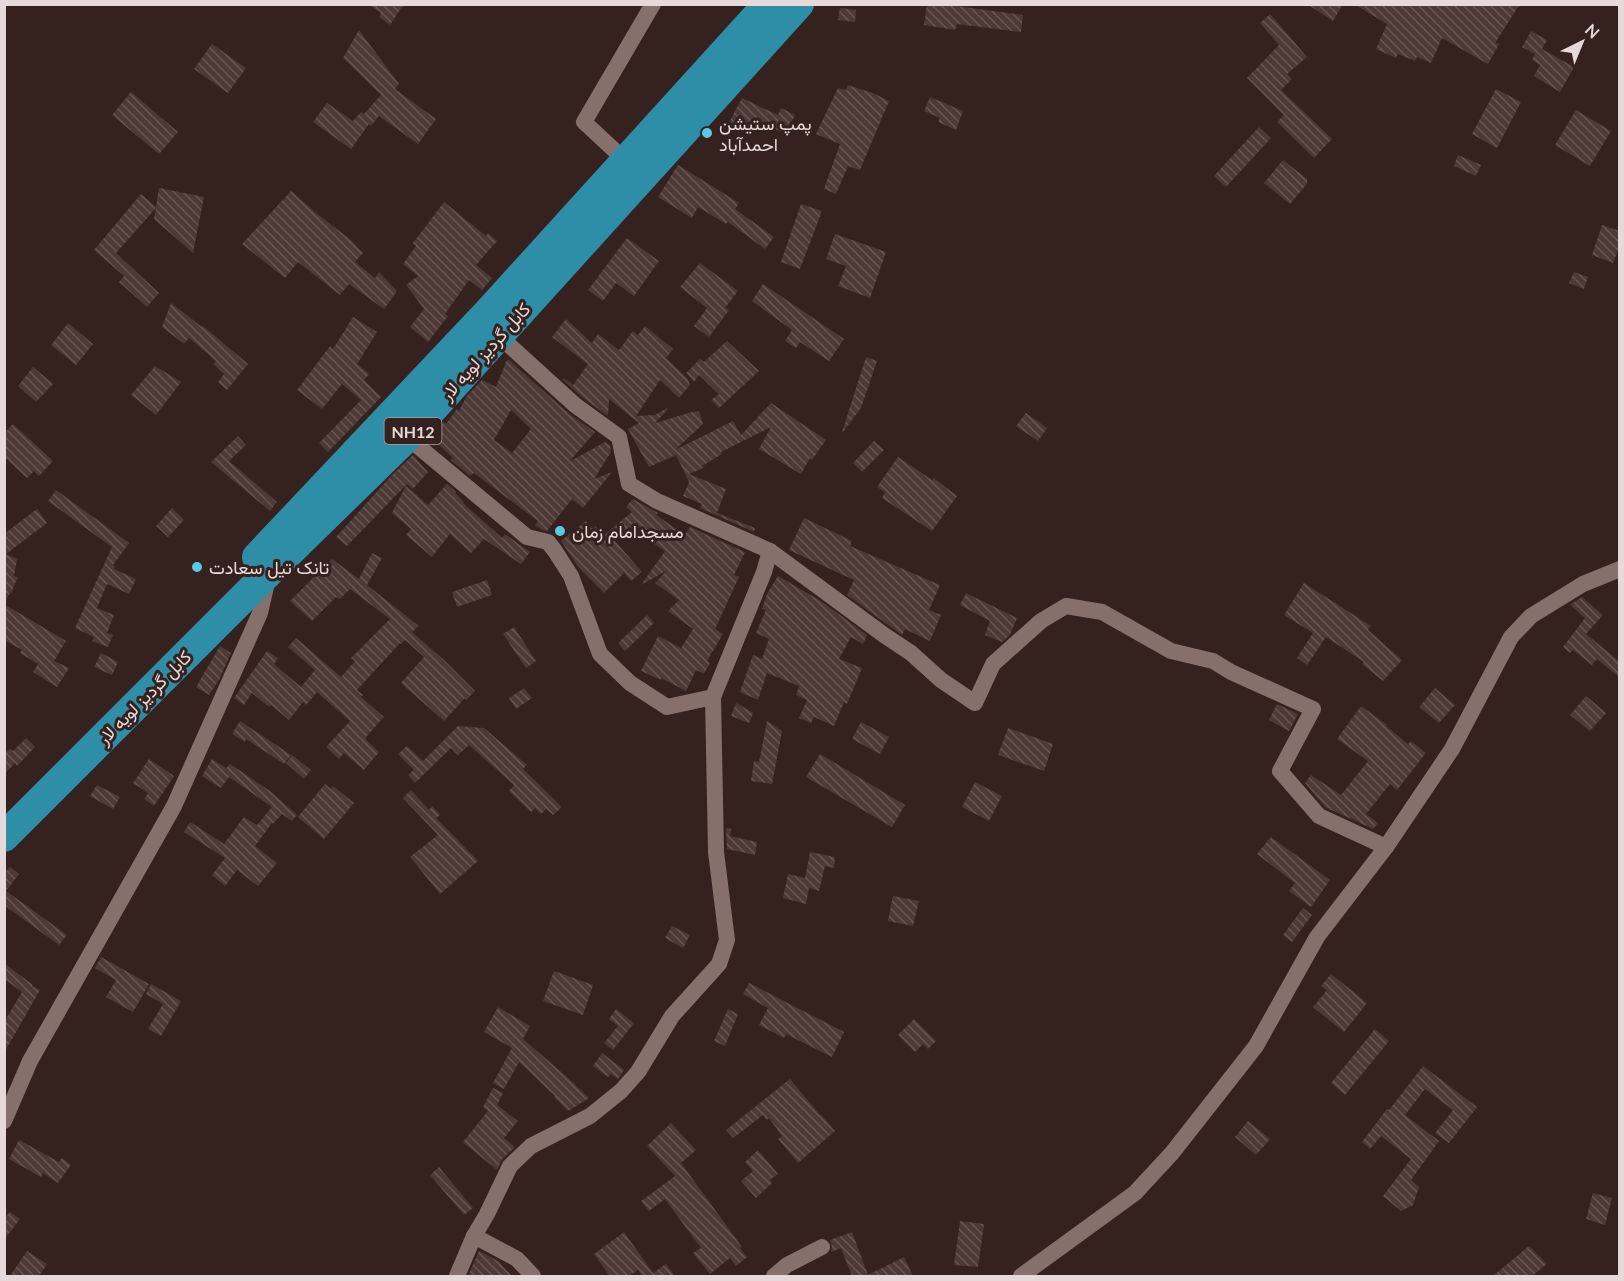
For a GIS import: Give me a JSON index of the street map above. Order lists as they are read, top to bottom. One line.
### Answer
{"streets":{"highway":["کابل گردیز لویه لار","NH12"]},"places":["پمپ ستیشن احمدآباد","مسجدامام زمان","تانک تیل سعادت"],"north":"top right"}
